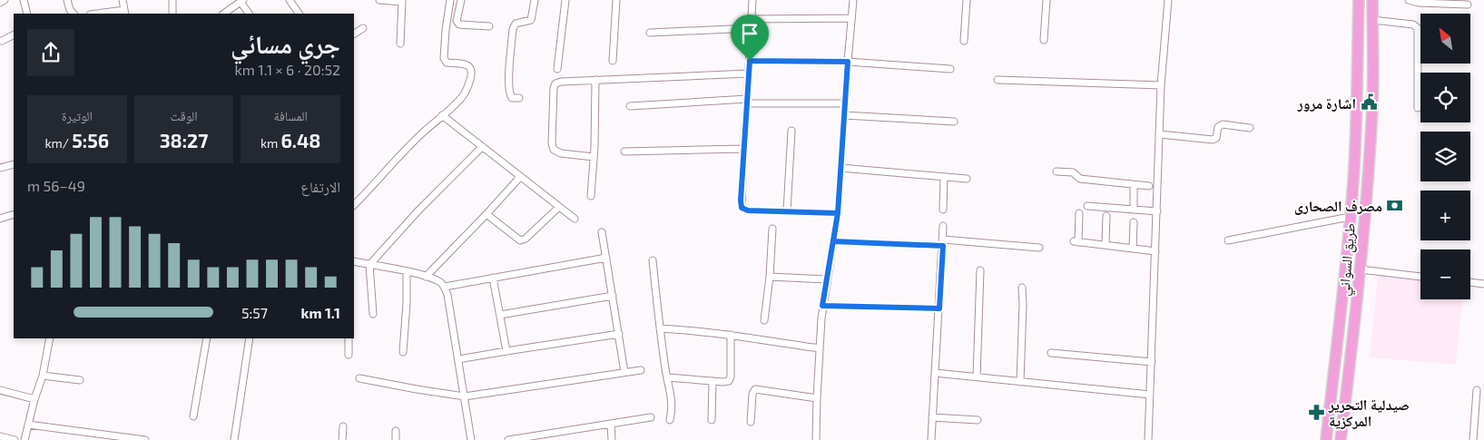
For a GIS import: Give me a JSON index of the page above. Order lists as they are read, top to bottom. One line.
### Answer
{"streets":{"highway":["طريق السواني"]},"places":{"public building":["اشارة مرور"],"bank":["مصرف الصحارى"],"pharmacy":["صيدلية التحرير المركزية"]},"north":"top left","page":{"map_buttons":["+","−"],"heading":["جري مسائي","20:52 · 6 × 1.1 km"],"stats":[["المسافة","6.48 km"],["الوقت","38:27"],["الوتيرة","5:56 /km"]],"chart":["الارتفاع","49–56 m"],"list":[{"name":"1.1 km","note":"5:57"}]}}
